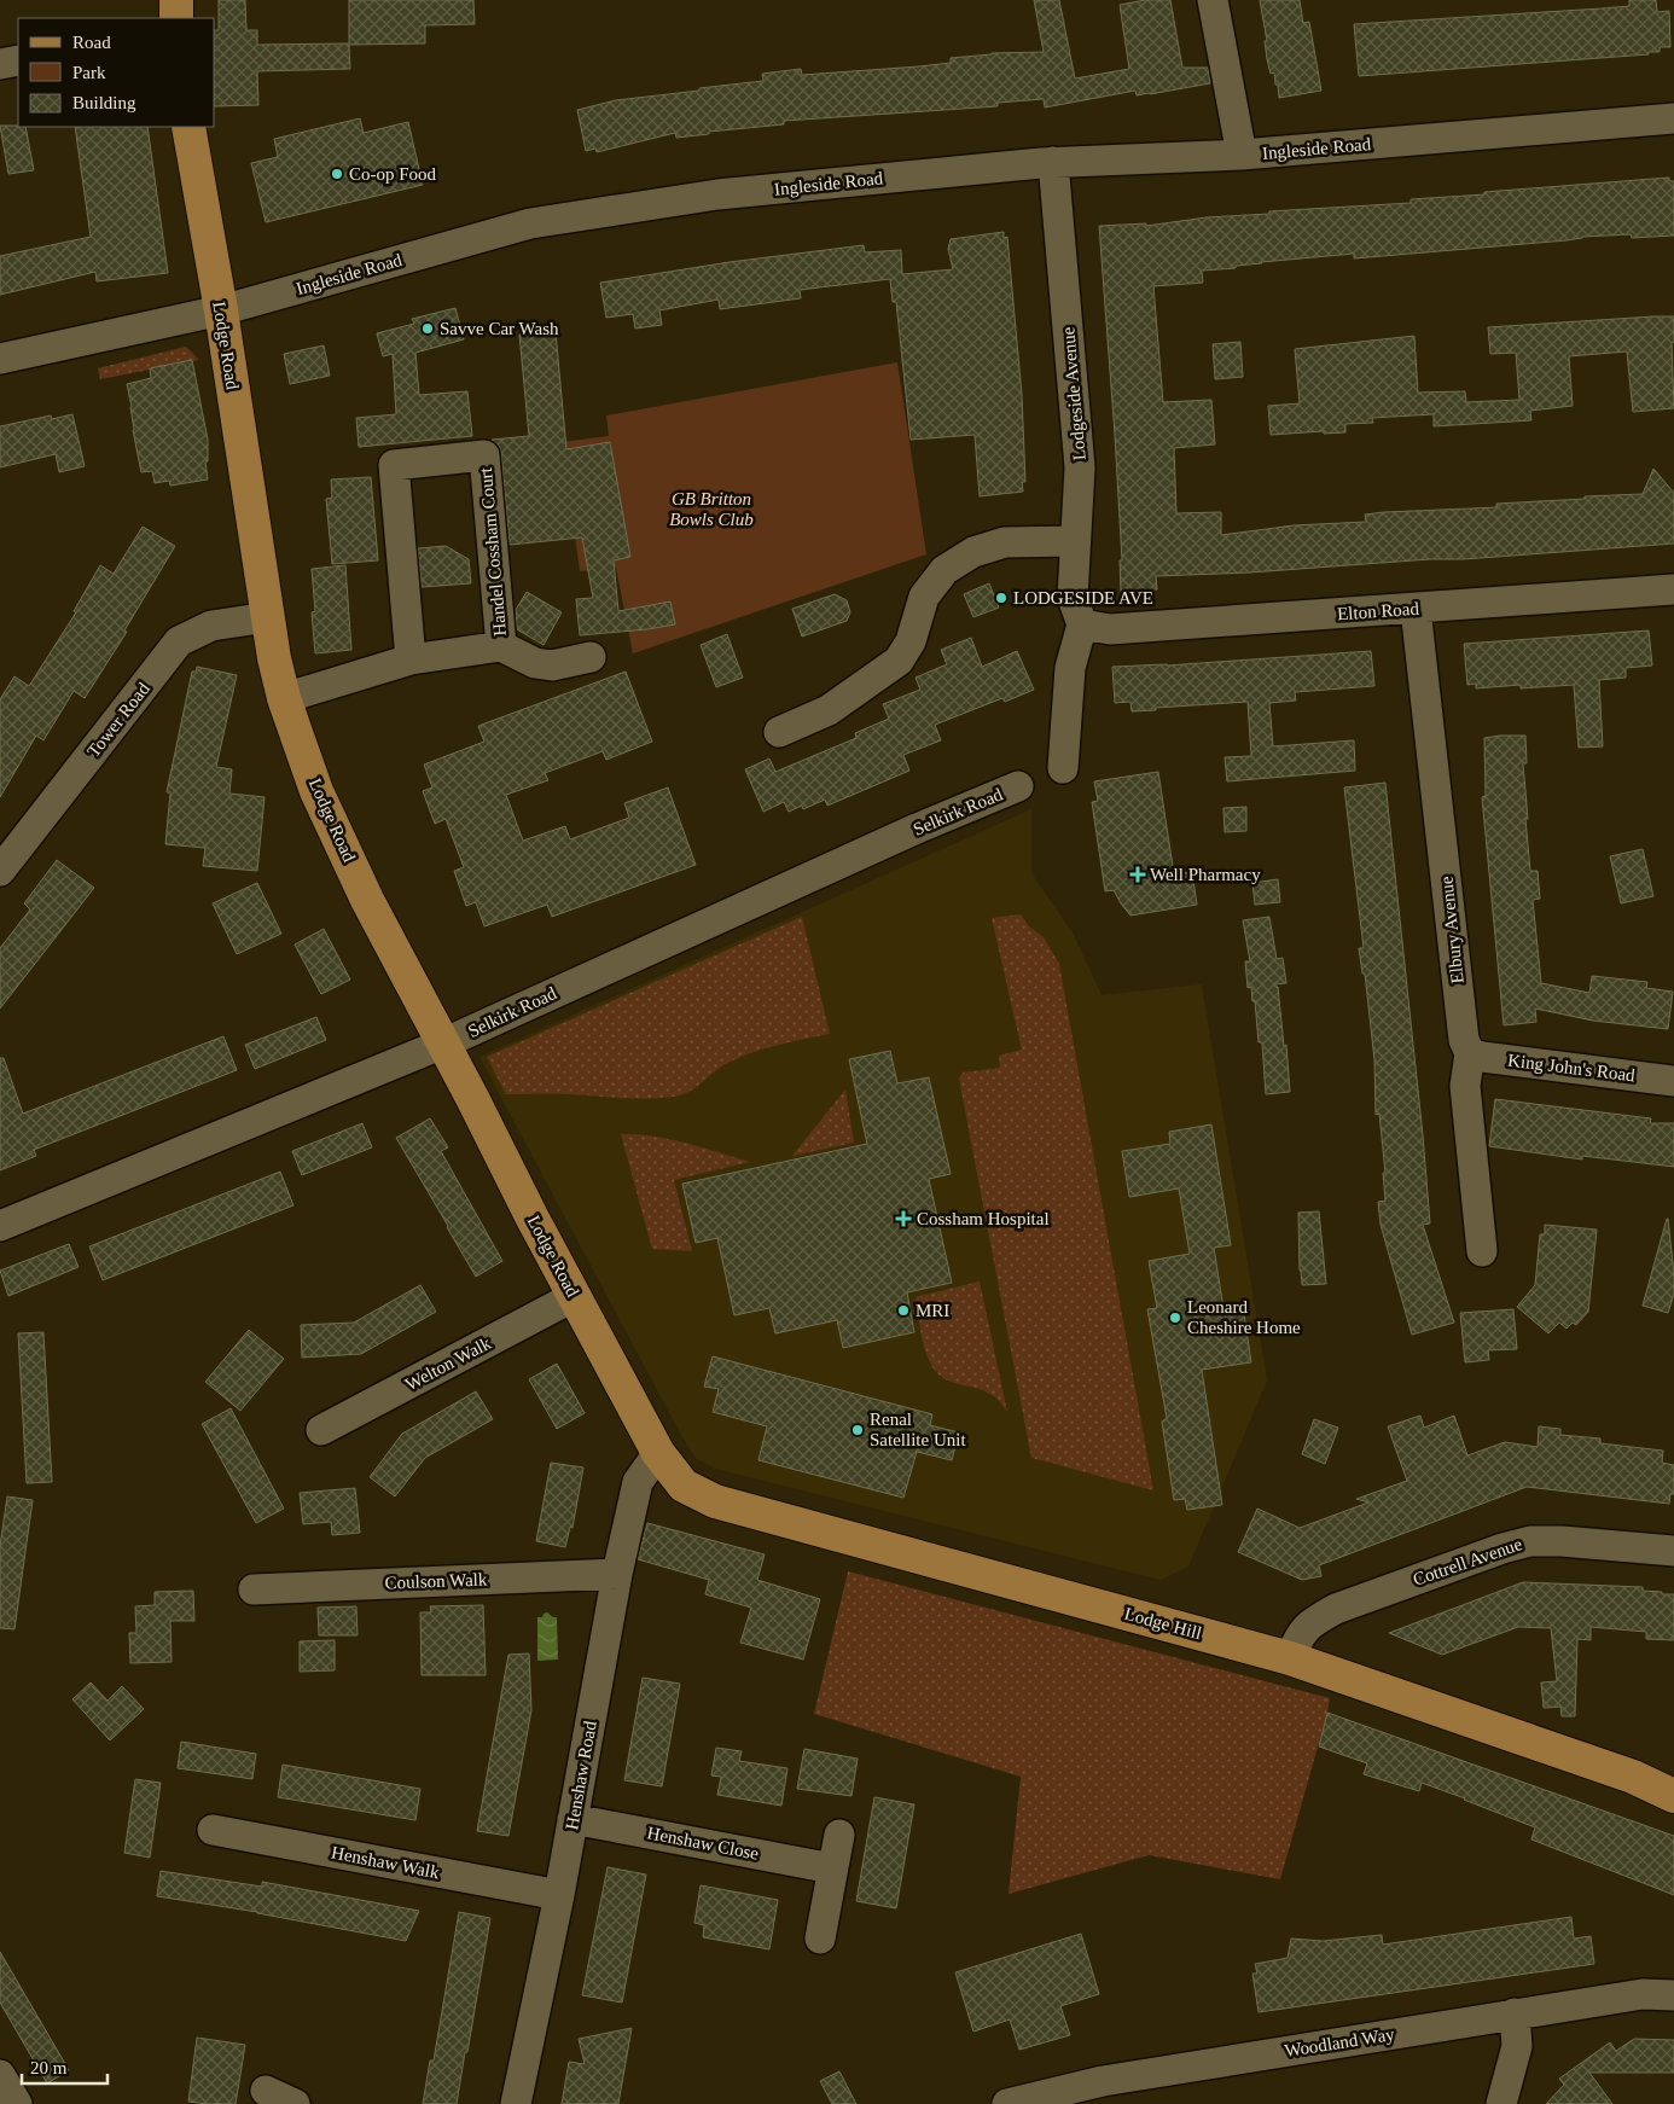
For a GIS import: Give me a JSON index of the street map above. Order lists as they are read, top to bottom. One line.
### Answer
{"streets":{"main road":["Lodge Road","Lodge Hill"],"street":["Ingleside Road","Lodgeside Avenue","Handel Cossham Court","Elton Road","Tower Road","Selkirk Road","Elbury Avenue","King John's Road","Welton Walk","Cottrell Avenue","Coulson Walk","Henshaw Road","Henshaw Close","Henshaw Walk","Woodland Way"]},"crossings":[["Ingleside Road","Lodge Road"],["Ingleside Road","Lodgeside Avenue"],["Lodge Road","Handel Cossham Court"],["Lodge Road","Tower Road"],["Lodge Road","Selkirk Road"],["Lodge Road","Welton Walk"],["Lodge Road","Lodge Hill"],["Lodge Road","Henshaw Road"],["Lodgeside Avenue","Elton Road"],["Elton Road","Elbury Avenue"],["Elbury Avenue","King John's Road"],["Cottrell Avenue","Lodge Hill"],["Coulson Walk","Henshaw Road"],["Lodge Hill","Henshaw Road"],["Henshaw Road","Henshaw Close"],["Henshaw Road","Henshaw Walk"]],"parks":["GB Britton Bowls Club"],"places":{"other":["Co-op Food","Savve Car Wash","LODGESIDE AVE","MRI","Leonard Cheshire Home","Renal Satellite Unit"],"health":["Well Pharmacy","Cossham Hospital"]},"legend":["Road","Park","Building"],"scale_bar":"20 m"}
